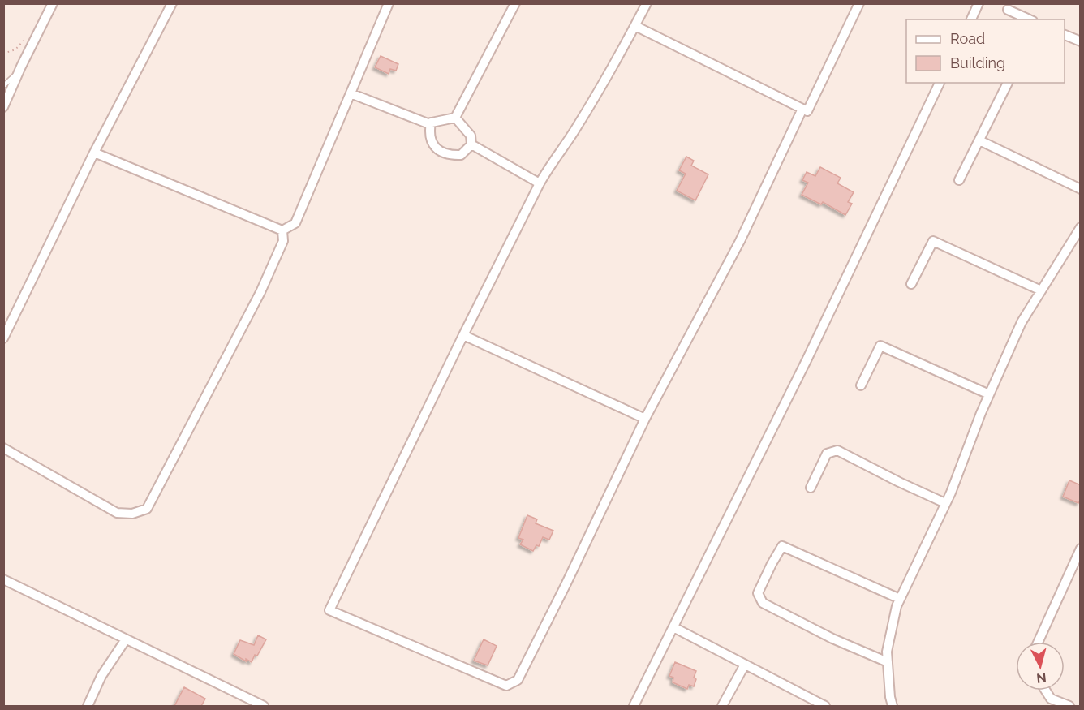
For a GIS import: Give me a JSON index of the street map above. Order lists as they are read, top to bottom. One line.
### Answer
{"legend":["Road","Building"],"north":"bottom"}
